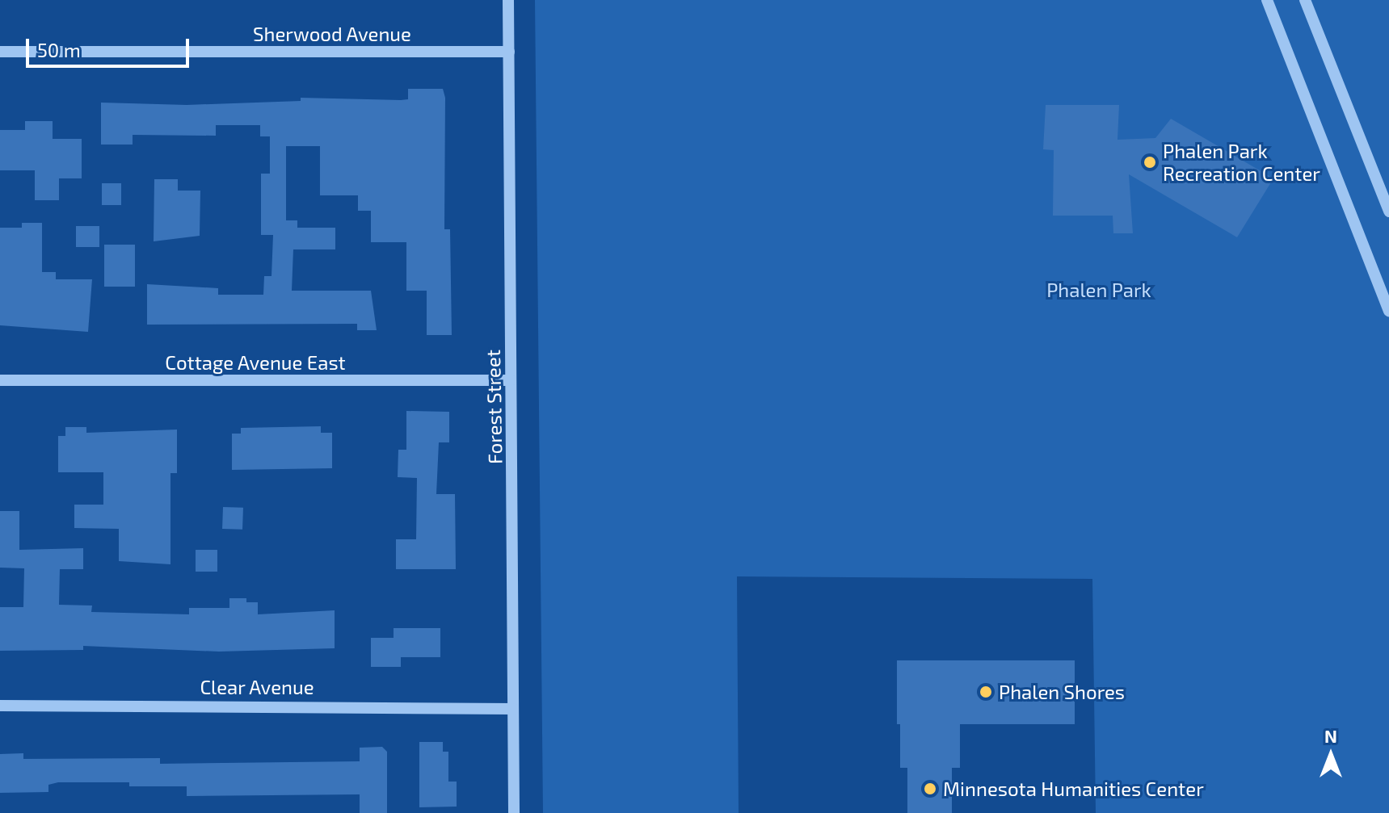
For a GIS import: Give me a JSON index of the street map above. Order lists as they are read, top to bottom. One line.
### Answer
{"streets":{"street":["Sherwood Avenue","Cottage Avenue East","Forest Street","Clear Avenue"]},"crossings":[["Sherwood Avenue","Forest Street"],["Cottage Avenue East","Forest Street"],["Forest Street","Clear Avenue"]],"parks":["Phalen Park"],"places":["Phalen Park Recreation Center","Phalen Shores","Minnesota Humanities Center"],"scale_bar":"50 m","north":"top"}
